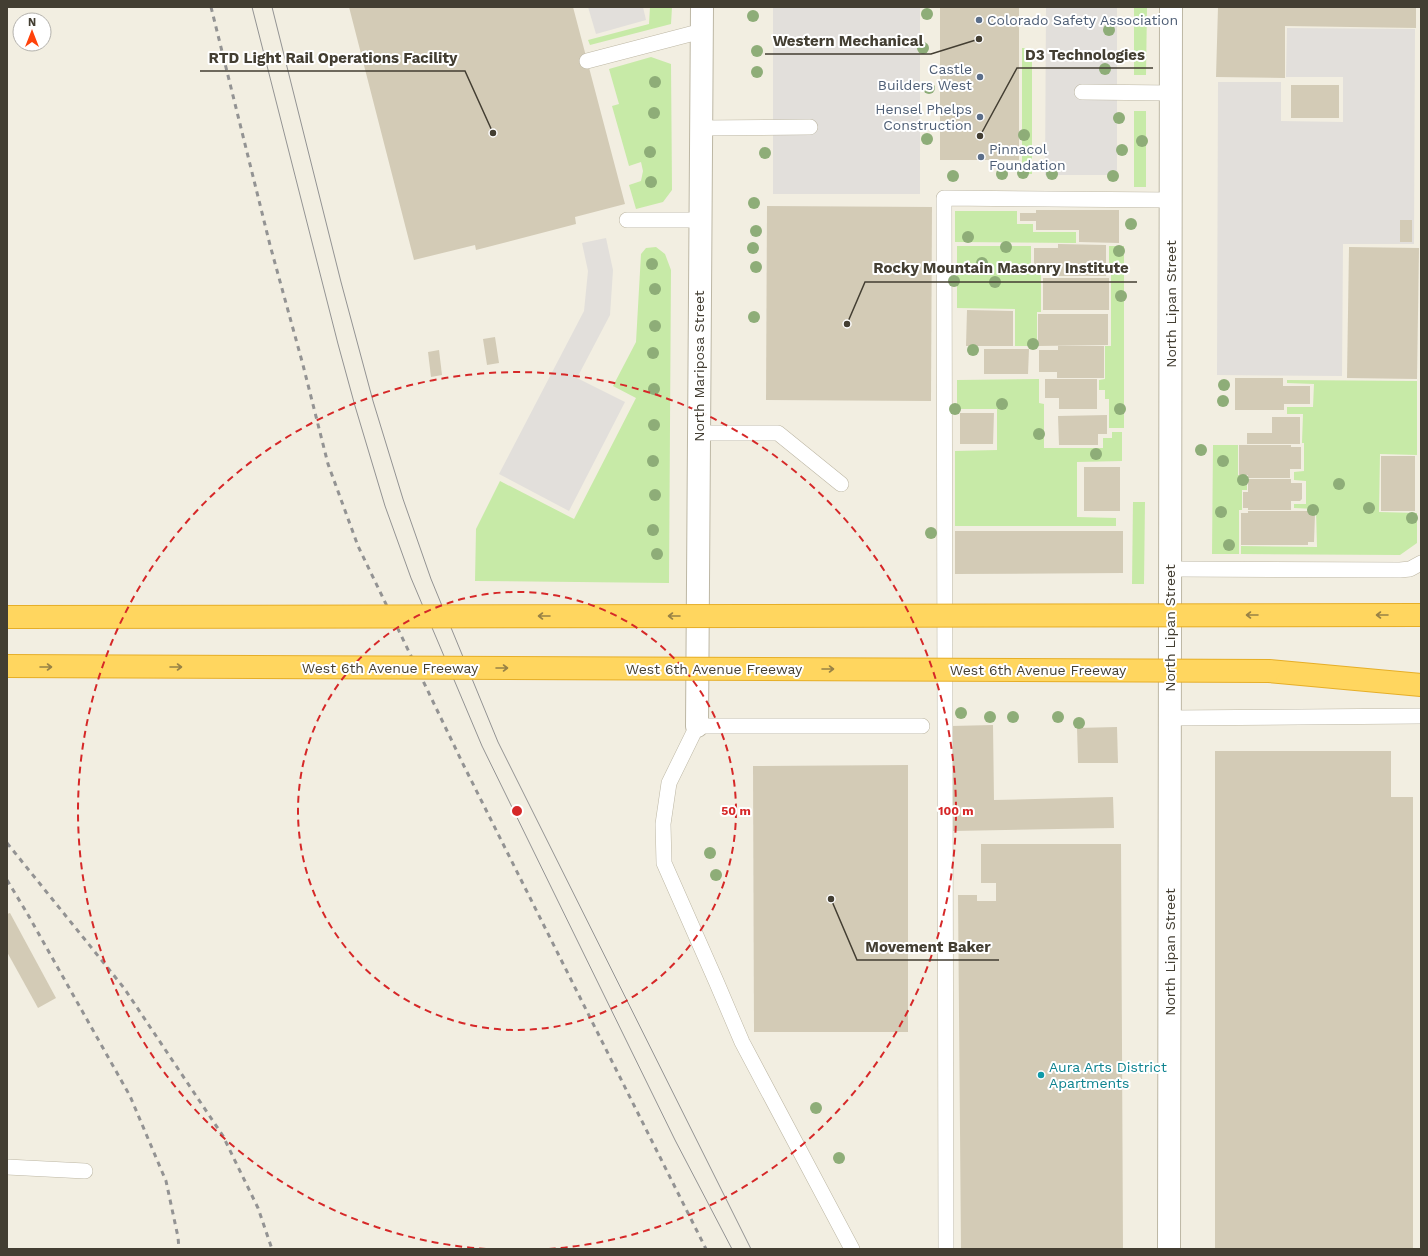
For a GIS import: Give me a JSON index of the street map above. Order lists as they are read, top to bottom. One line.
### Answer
{"streets":{"highway":["West 6th Avenue Freeway"],"street":["North Lipan Street","North Mariposa Street"]},"places":["Colorado Safety Association","Western Mechanical","Castle Builders West","Hensel Phelps Construction","RTD Light Rail Operations Facility","D3 Technologies","Pinnacol Foundation","Rocky Mountain Masonry Institute","Movement Baker","Aura Arts District Apartments"],"north":"top","rings":["50 m","100 m"]}
